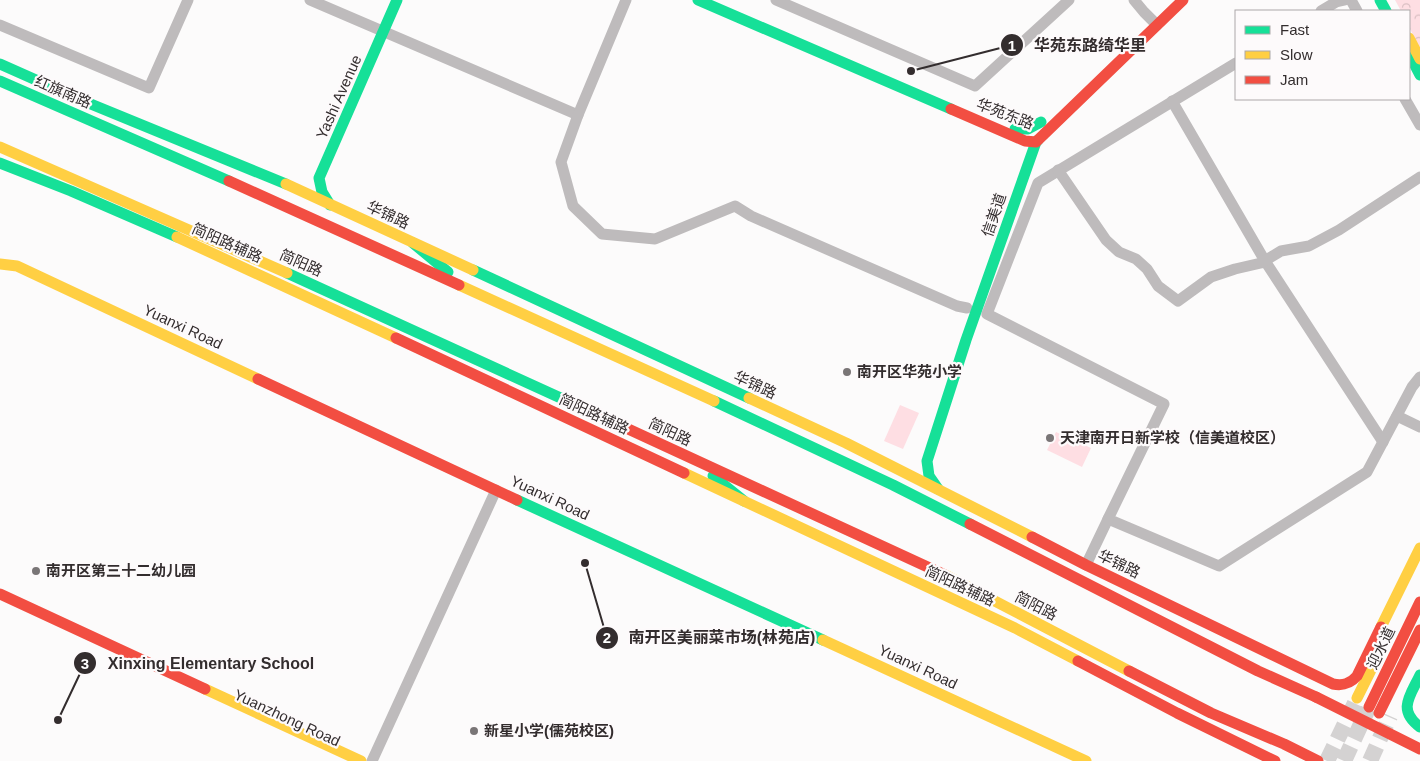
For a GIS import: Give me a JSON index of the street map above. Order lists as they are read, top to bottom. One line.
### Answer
{"streets":{"main road":["红旗南路","Yashi Avenue","华苑东路","华锦路","信美道","简阳路辅路","简阳路","Yuanxi Road","迎水道","Yuanzhong Road"]},"crossings":[["Yashi Avenue","华锦路"],["华苑东路","信美道"],["华锦路","信美道"]],"places":["华苑东路绮华里","南开区华苑小学","天津南开日新学校（信美道校区）","南开区美丽菜市场(林苑店)","南开区第三十二幼儿园","Xinxing Elementary School","新星小学(儒苑校区)"],"legend":["Fast","Slow","Jam"]}
